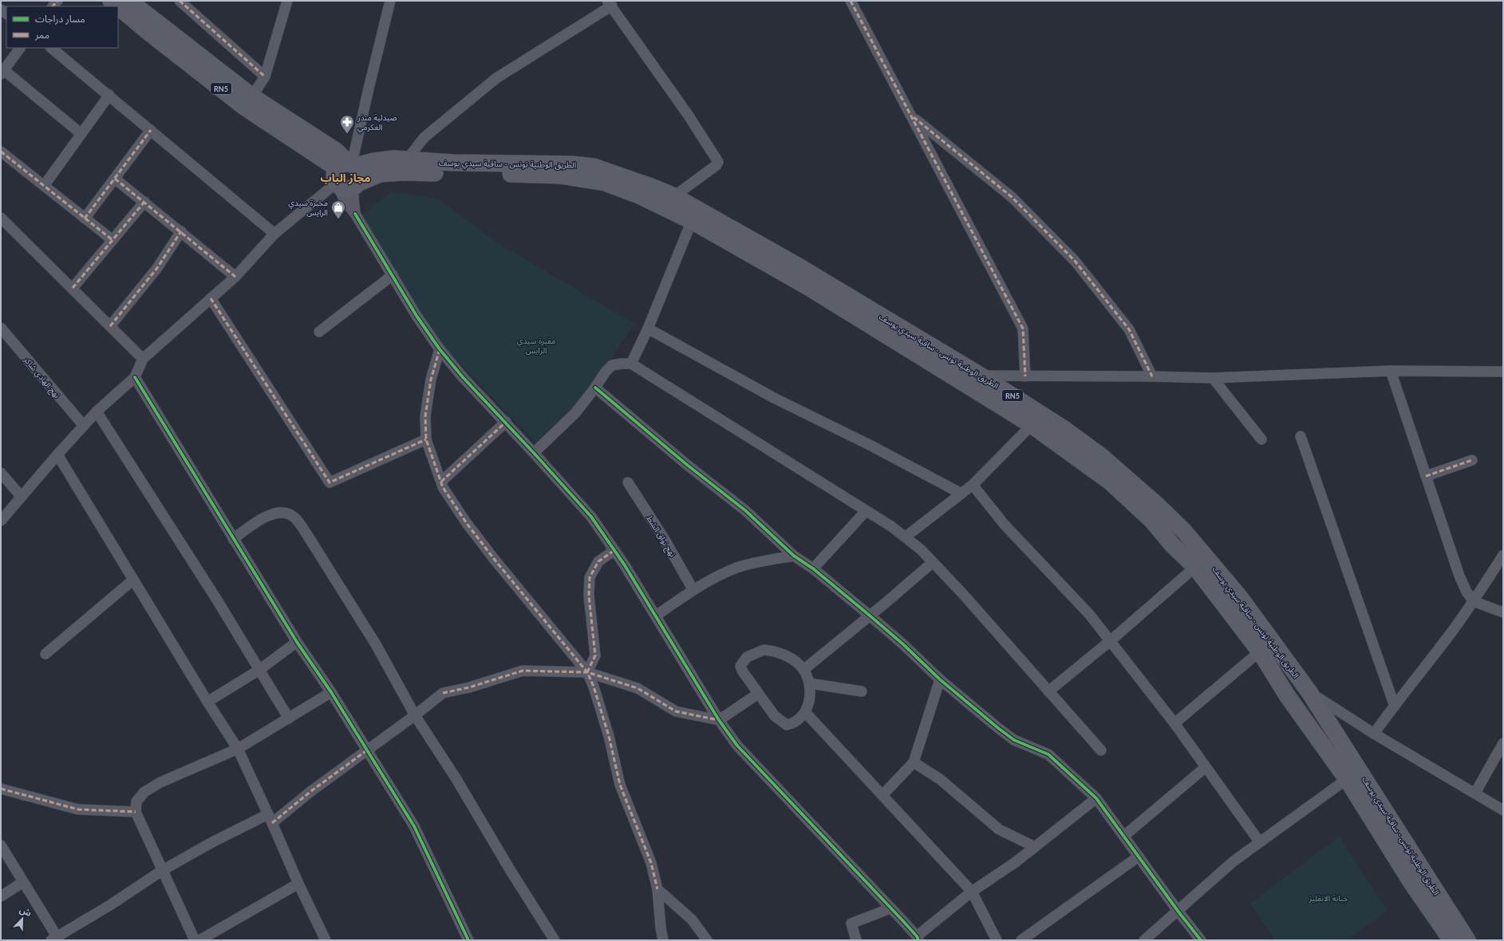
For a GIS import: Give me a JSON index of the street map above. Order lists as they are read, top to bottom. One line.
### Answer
{"streets":{"main road":["RN5","الطريق الوطنية تونس - ساقية سيدي يوسف"],"street":["نهج الهادي شاكر","نهج نواق الشط"]},"crossings":[["RN5","الطريق الوطنية تونس - ساقية سيدي يوسف"]],"districts":["مجاز الباب"],"parks":["مقبرة سيدي الرايس","جبانة الانقليز"],"places":{"pharmacy":["صيدلية منذر العكرمي"],"shop":["مخبزة سيدي الرايس"]},"legend":["مسار دراجات","ممر"],"north":"top right"}
